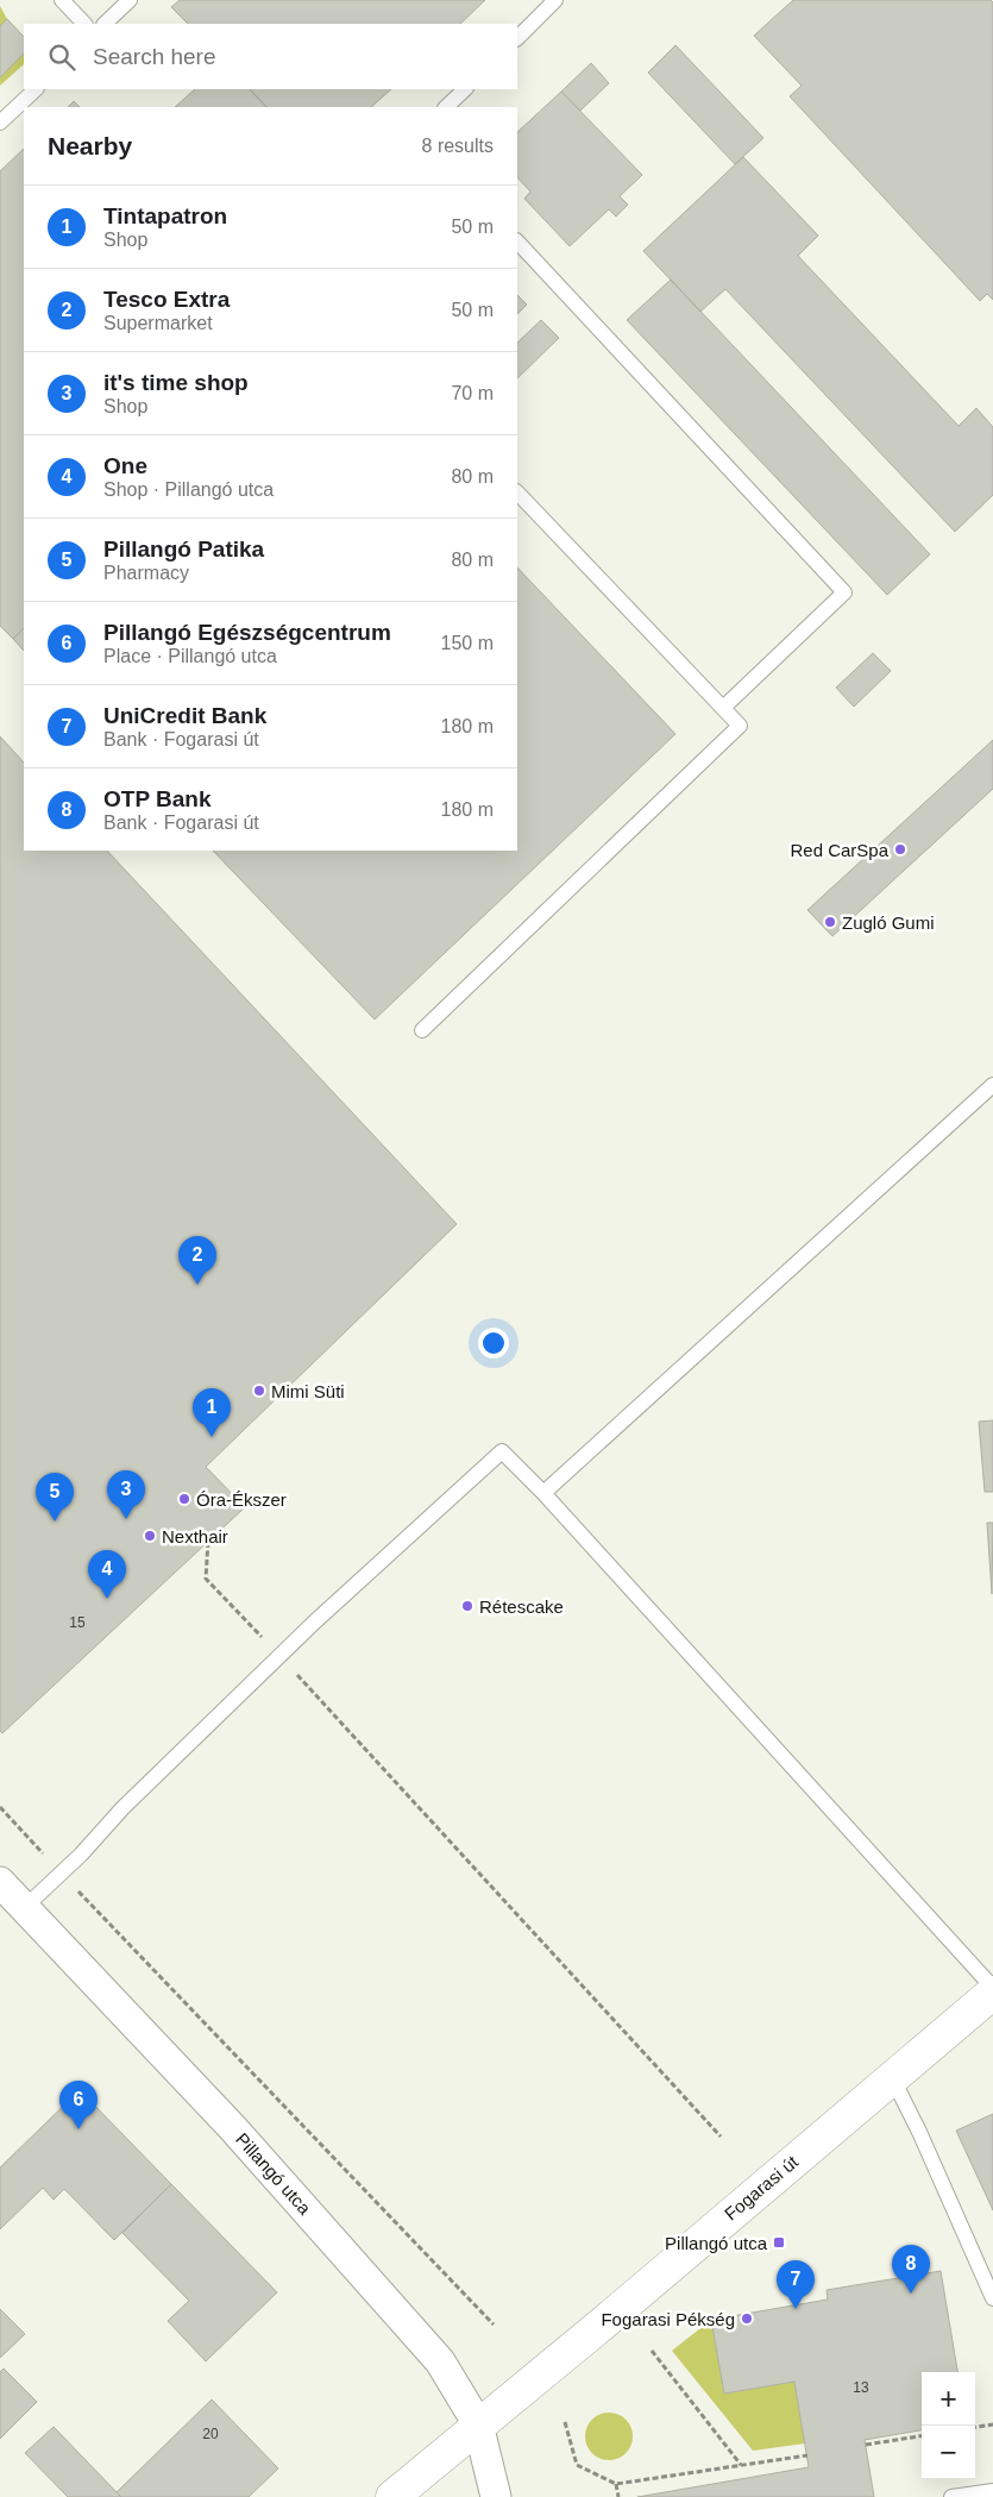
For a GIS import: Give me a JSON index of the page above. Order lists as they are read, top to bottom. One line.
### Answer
{"streets":{"main road":["Fogarasi út"],"street":["Pillangó utca"]},"crossings":[["Pillangó utca","Fogarasi út"]],"places":{"other":["Red CarSpa","Zugló Gumi","Mimi Süti","Óra-Ékszer","Nexthair","Rétescake","Fogarasi Pékség"],"transit":["Pillangó utca"]},"house_numbers":["15","13","20"],"page":{"search":"Search here","heading":["Nearby","8 results"],"list":[{"mark":"1","name":"Tintapatron","note":"Shop","value":"50 m"},{"mark":"2","name":"Tesco Extra","note":"Supermarket","value":"50 m"},{"mark":"3","name":"it's time shop","note":"Shop","value":"70 m"},{"mark":"4","name":"One","note":"Shop · Pillangó utca","value":"80 m"},{"mark":"5","name":"Pillangó Patika","note":"Pharmacy","value":"80 m"},{"mark":"6","name":"Pillangó Egészségcentrum","note":"Place · Pillangó utca","value":"150 m"},{"mark":"7","name":"UniCredit Bank","note":"Bank · Fogarasi út","value":"180 m"},{"mark":"8","name":"OTP Bank","note":"Bank · Fogarasi út","value":"180 m"}],"pins":["2","1","3","5","4","6","8","7"],"map_buttons":["+","−"]}}
